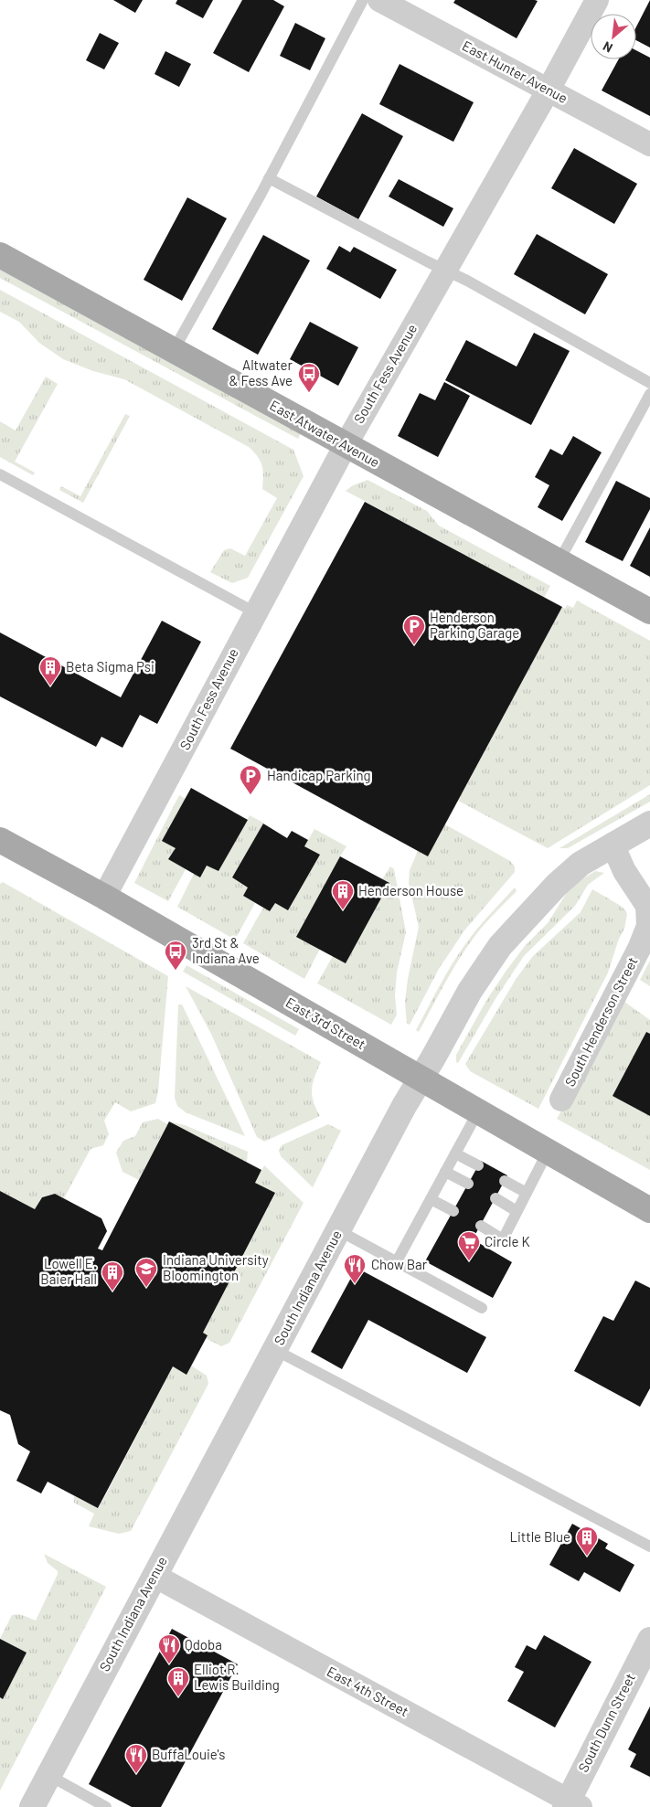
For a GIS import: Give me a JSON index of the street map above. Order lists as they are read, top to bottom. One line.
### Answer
{"streets":{"main road":["East Atwater Avenue","East 3rd Street"],"street":["East Hunter Avenue","South Fess Avenue","South Henderson Street","South Indiana Avenue","East 4th Street","South Dunn Street"]},"crossings":[["East Hunter Avenue","South Fess Avenue"],["South Fess Avenue","East Atwater Avenue"],["South Fess Avenue","East 3rd Street"],["South Henderson Street","South Indiana Avenue"],["East 3rd Street","South Indiana Avenue"],["South Indiana Avenue","East 4th Street"],["East 4th Street","South Dunn Street"]],"places":{"bus stop":["Altwater & Fess Ave","3rd St & Indiana Ave"],"parking":["Henderson Parking Garage","Handicap Parking"],"building":["Beta Sigma Psi","Henderson House","Lowell E. Baier Hall","Little Blue","Elliot R. Lewis Building"],"supermarket":["Circle K"],"restaurant":["Chow Bar","Qdoba","BuffaLouie's"],"school or university":["Indiana University Bloomington"]},"north":"bottom left"}
